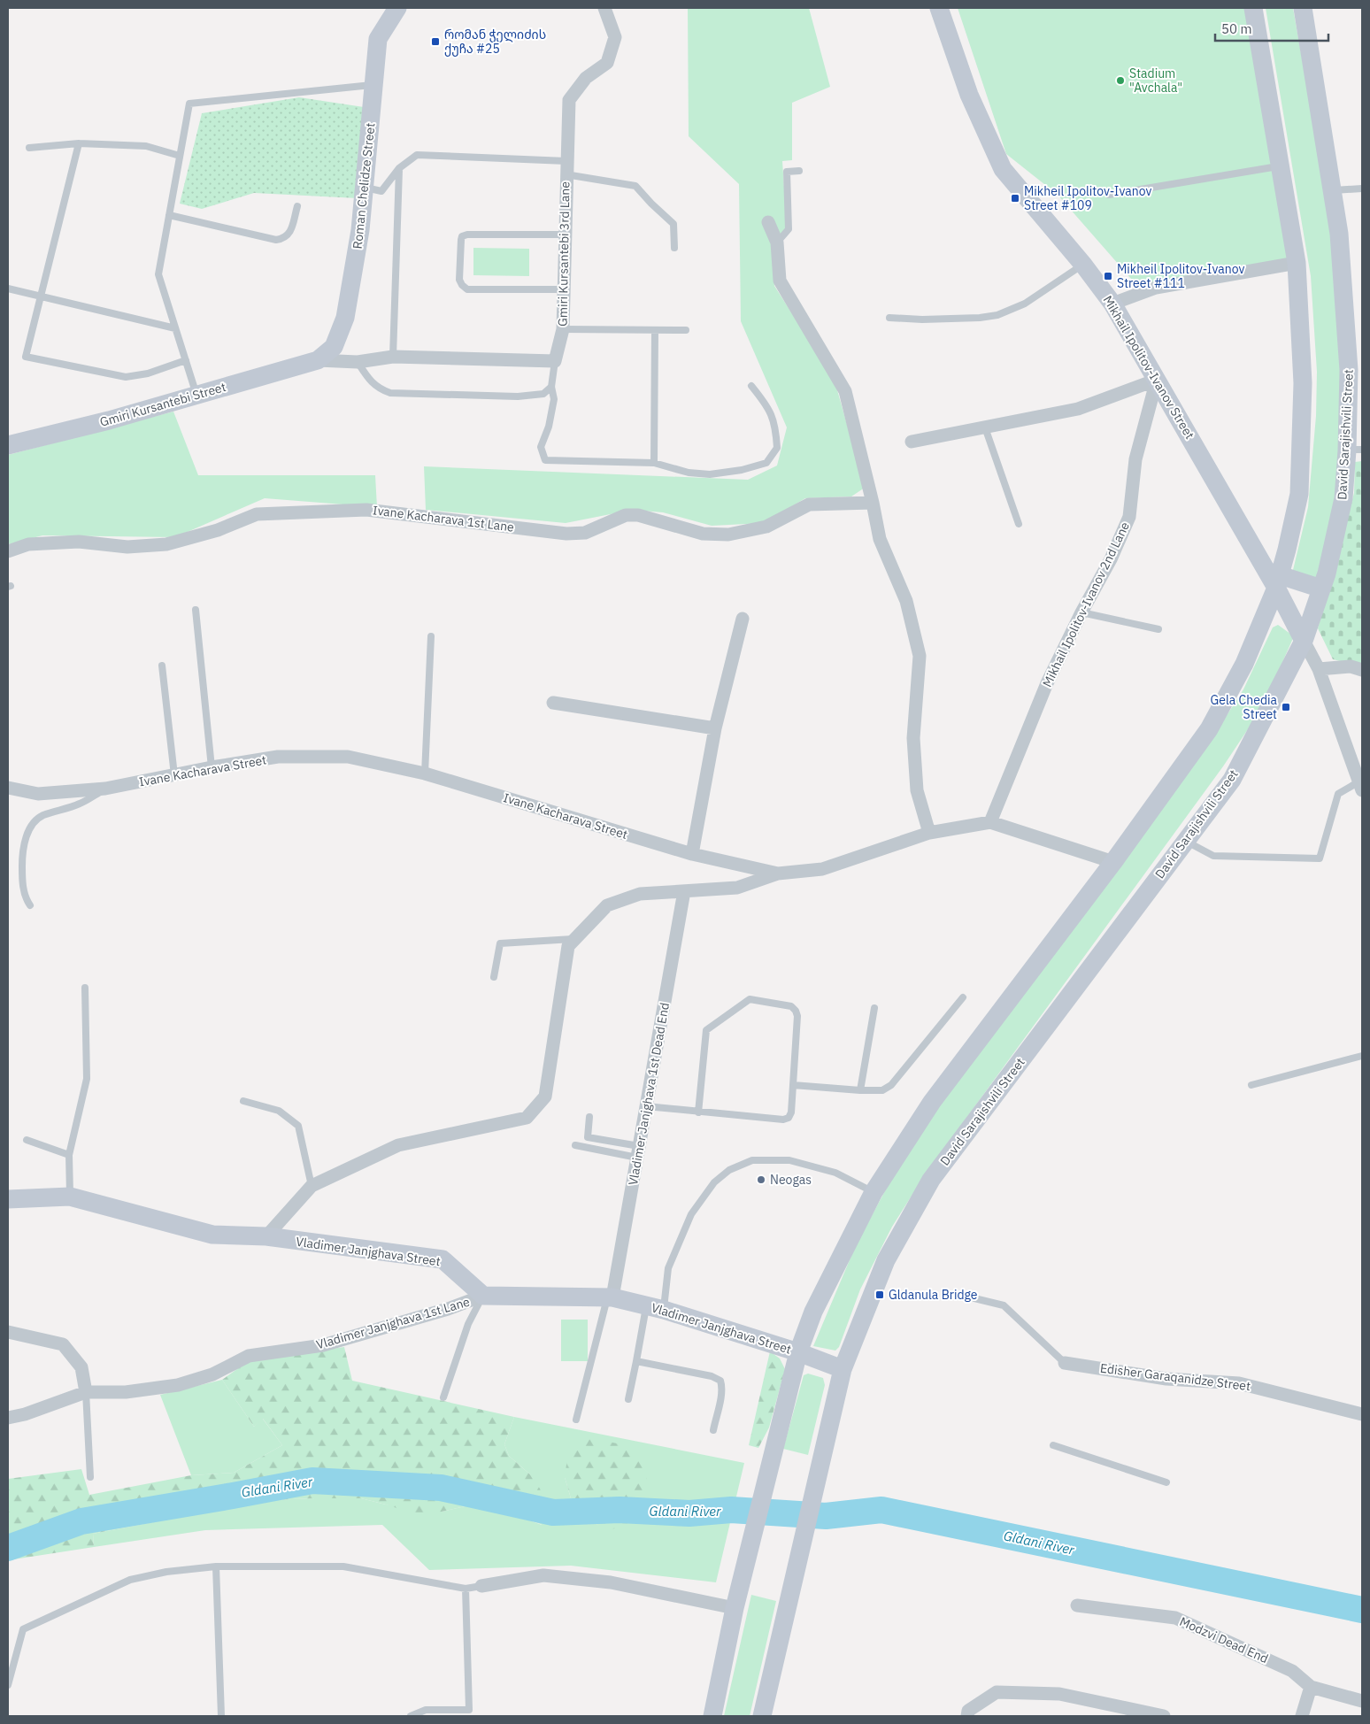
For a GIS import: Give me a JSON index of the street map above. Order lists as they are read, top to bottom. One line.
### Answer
{"streets":{"main road":["Roman Chelidze Street","Mikhail Ipolitov-Ivanov Street","Gmiri Kursantebi Street","David Sarajishvili Street","Vladimer Janjghava Street"],"street":["Gmiri Kursantebi 3rd Lane","Ivane Kacharava 1st Lane","Mikhail Ipolitov-Ivanov 2nd Lane","Ivane Kacharava Street","Vladimer Janjghava 1st Dead End","Vladimer Janjghava 1st Lane","Edisher Garaqanidze Street","Modzvi Dead End"]},"crossings":[["Roman Chelidze Street","Gmiri Kursantebi Street"],["Mikhail Ipolitov-Ivanov Street","David Sarajishvili Street"],["Mikhail Ipolitov-Ivanov Street","Mikhail Ipolitov-Ivanov 2nd Lane"],["David Sarajishvili Street","Vladimer Janjghava Street"],["Mikhail Ipolitov-Ivanov 2nd Lane","Ivane Kacharava Street"],["Vladimer Janjghava 1st Dead End","Vladimer Janjghava Street"],["Vladimer Janjghava Street","Vladimer Janjghava 1st Lane"]],"water":["Gldani River"],"places":{"transit":["რომან ჭელიძის ქუჩა #25","Mikheil Ipolitov-Ivanov Street #109","Mikheil Ipolitov-Ivanov Street #111","Gela Chedia Street","Gldanula Bridge"],"other":["Stadium \"Avchala\"","Neogas"]},"scale_bar":"50 m"}
